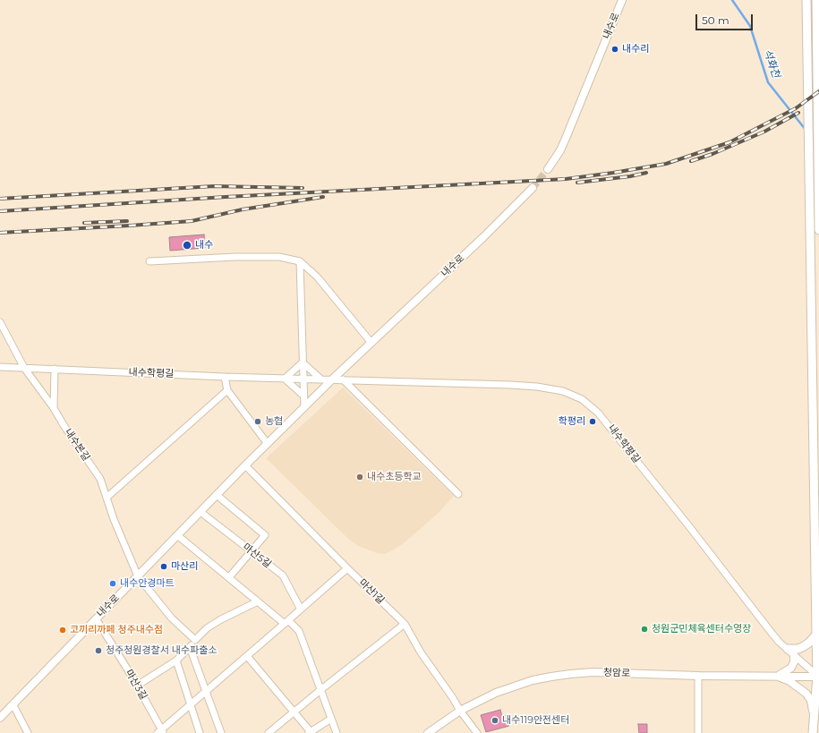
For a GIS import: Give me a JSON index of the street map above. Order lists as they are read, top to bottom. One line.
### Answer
{"streets":{"street":["내수로","내수학평길","내수본길","마산5길","마산1길","청암로","마산3길"]},"crossings":[["내수로","내수학평길"],["내수로","내수본길"],["내수로","마산5길"],["내수로","마산1길"],["내수로","마산3길"],["내수학평길","내수본길"],["내수학평길","청암로"],["마산1길","청암로"]],"water":["석화천"],"places":["내수리","내수","농협","학평리","내수초등학교","마산리","내수안경마트","청원군민체육센터수영장","코끼리까페 청주내수점","청주청원경찰서 내수파출소","내수119안전센터"],"scale_bar":"50 m"}
